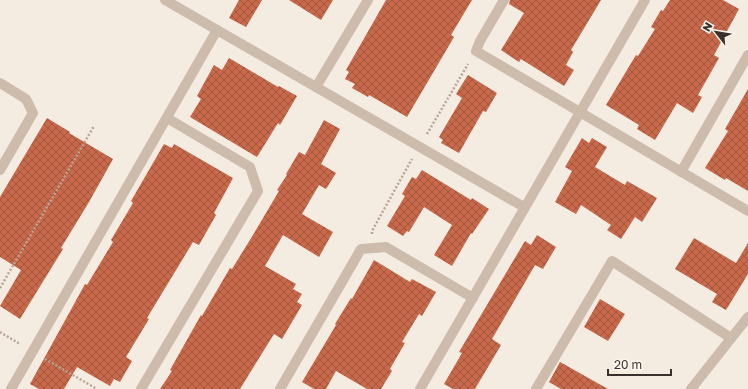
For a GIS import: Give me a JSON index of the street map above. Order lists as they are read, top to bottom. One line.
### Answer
{"scale_bar":"20 m","north":"top left"}
